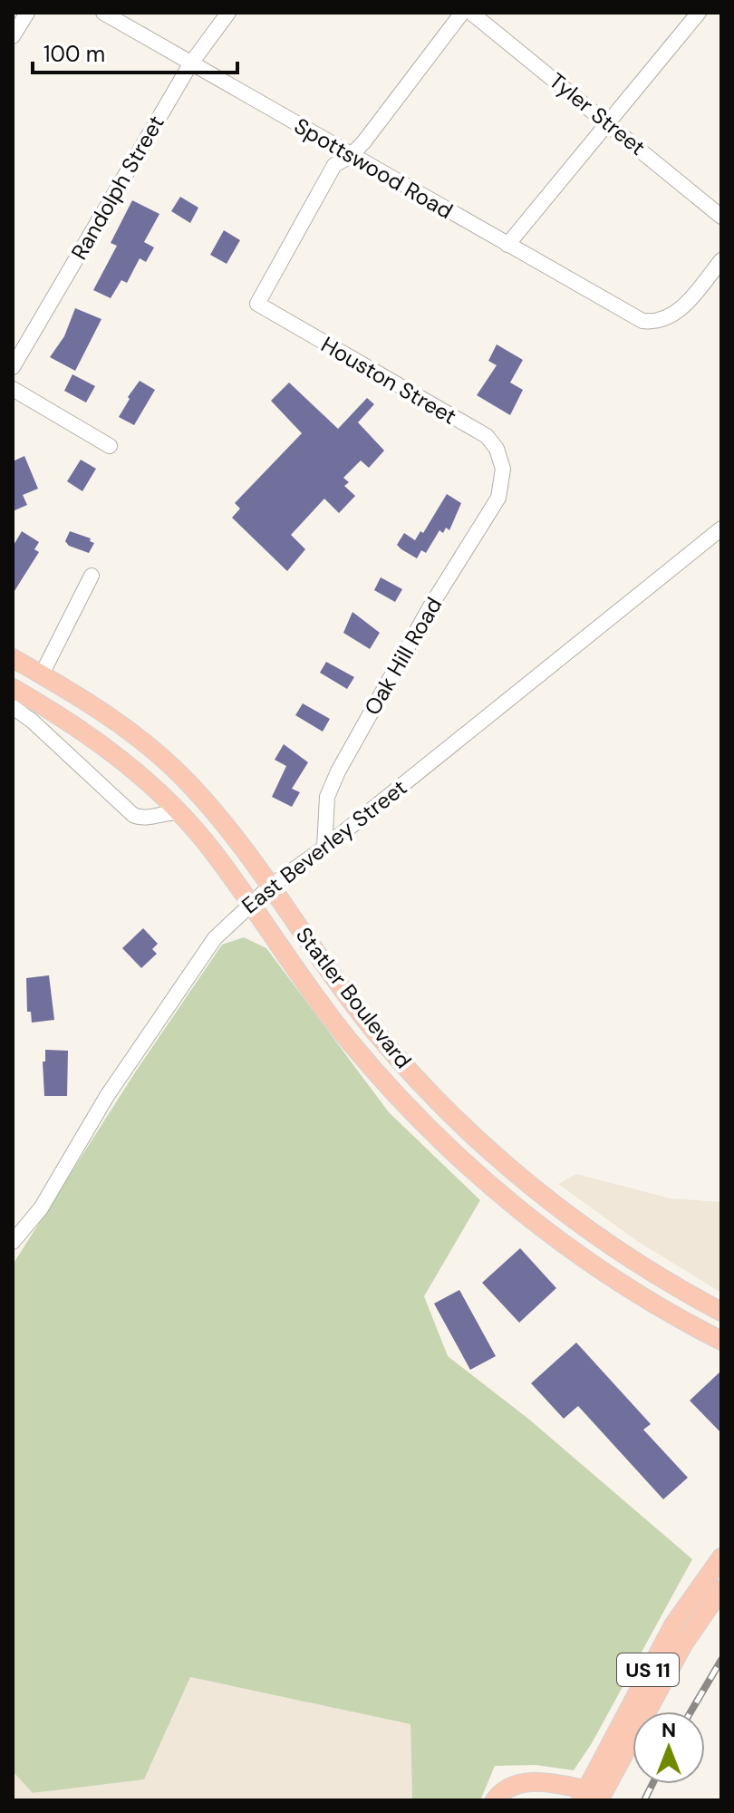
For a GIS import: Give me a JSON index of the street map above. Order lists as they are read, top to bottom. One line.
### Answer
{"streets":{"main road":["Statler Boulevard","US 11"],"street":["Tyler Street","Spottswood Road","Randolph Street","Houston Street","Oak Hill Road","East Beverley Street"]},"crossings":[["Spottswood Road","Randolph Street"],["Spottswood Road","Houston Street"],["Houston Street","Oak Hill Road"],["Oak Hill Road","East Beverley Street"],["East Beverley Street","Statler Boulevard"]],"scale_bar":"100 m","north":"top"}
